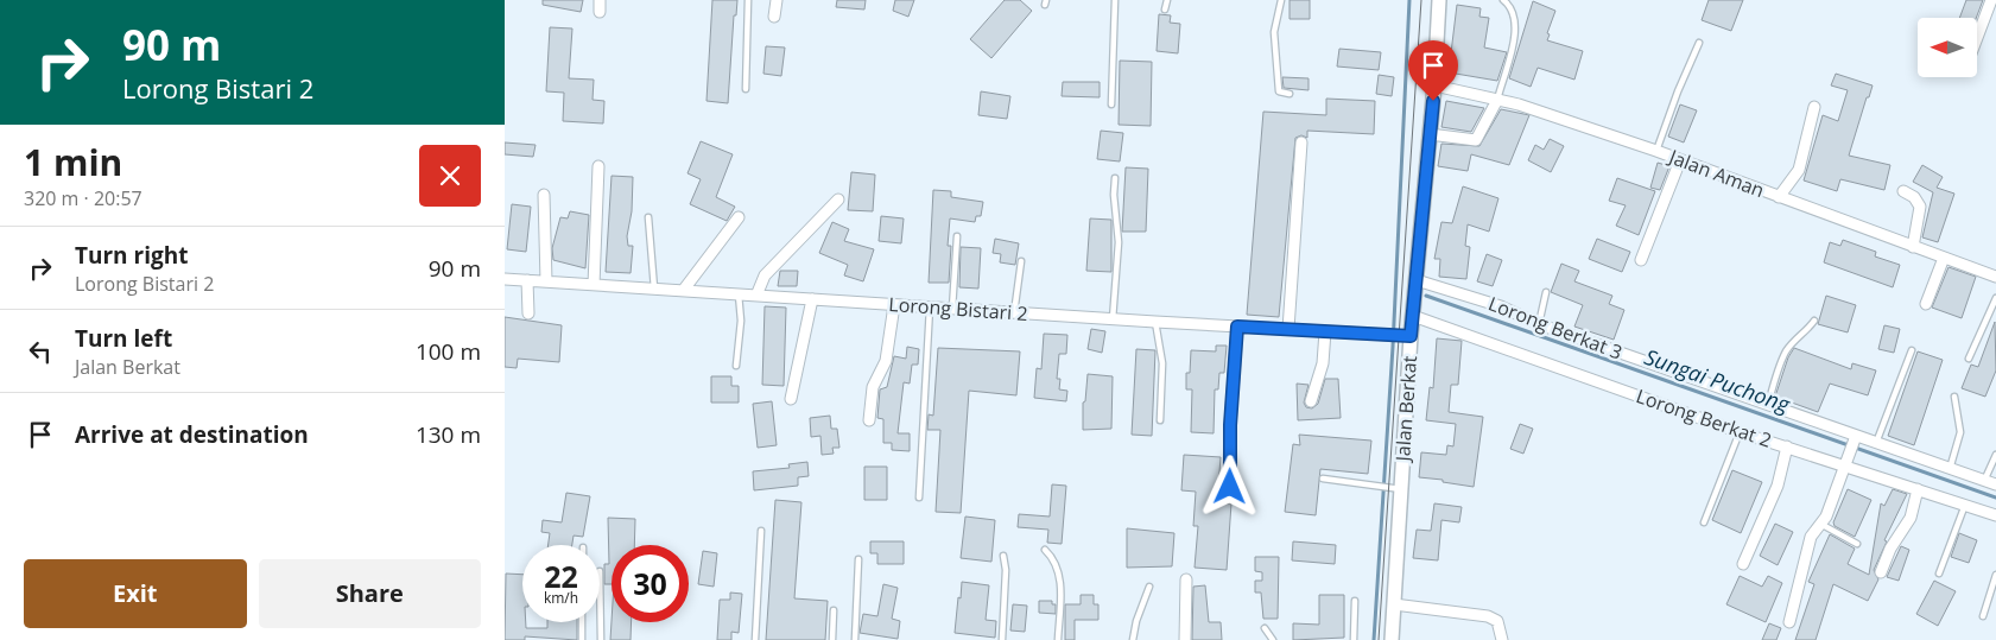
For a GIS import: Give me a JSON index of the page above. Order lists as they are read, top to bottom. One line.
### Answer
{"streets":{"street":["Jalan Aman","Lorong Bistari 2","Lorong Berkat 3","Jalan Berkat","Lorong Berkat 2"]},"crossings":[["Jalan Aman","Jalan Berkat"],["Lorong Bistari 2","Jalan Berkat"],["Lorong Berkat 3","Jalan Berkat"],["Jalan Berkat","Lorong Berkat 2"]],"water":["Sungai Puchong"],"north":"left","page":{"turn":["90 m","Lorong Bistari 2"],"heading":["1 min","320 m · 20:57"],"list":[{"name":"Turn right","note":"Lorong Bistari 2","value":"90 m"},{"name":"Turn left","note":"Jalan Berkat","value":"100 m"},{"name":"Arrive at destination","value":"130 m"}],"speed":"22 km/h","limit":"30","buttons":["Exit","Share"]}}
